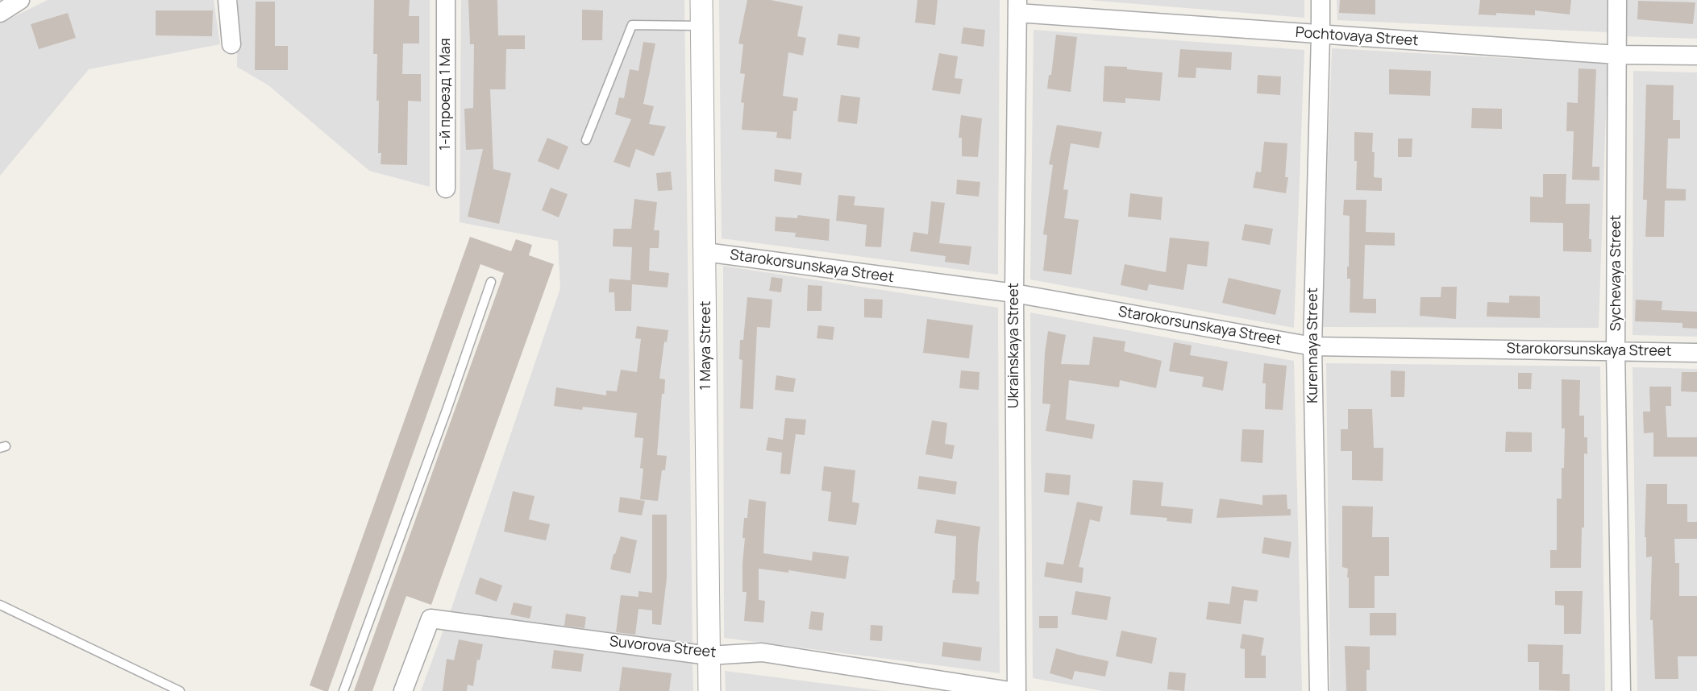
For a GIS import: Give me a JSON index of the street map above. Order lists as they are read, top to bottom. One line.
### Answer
{"streets":{"street":["Pochtovaya Street","1-й проезд 1 Мая","Starokorsunskaya Street","Sychevaya Street","1 Maya Street","Ukrainskaya Street","Kurennaya Street","Suvorova Street"]},"crossings":[["Pochtovaya Street","Sychevaya Street"],["Pochtovaya Street","Ukrainskaya Street"],["Pochtovaya Street","Kurennaya Street"],["Starokorsunskaya Street","Sychevaya Street"],["Starokorsunskaya Street","1 Maya Street"],["Starokorsunskaya Street","Ukrainskaya Street"],["Starokorsunskaya Street","Kurennaya Street"],["1 Maya Street","Suvorova Street"]]}
